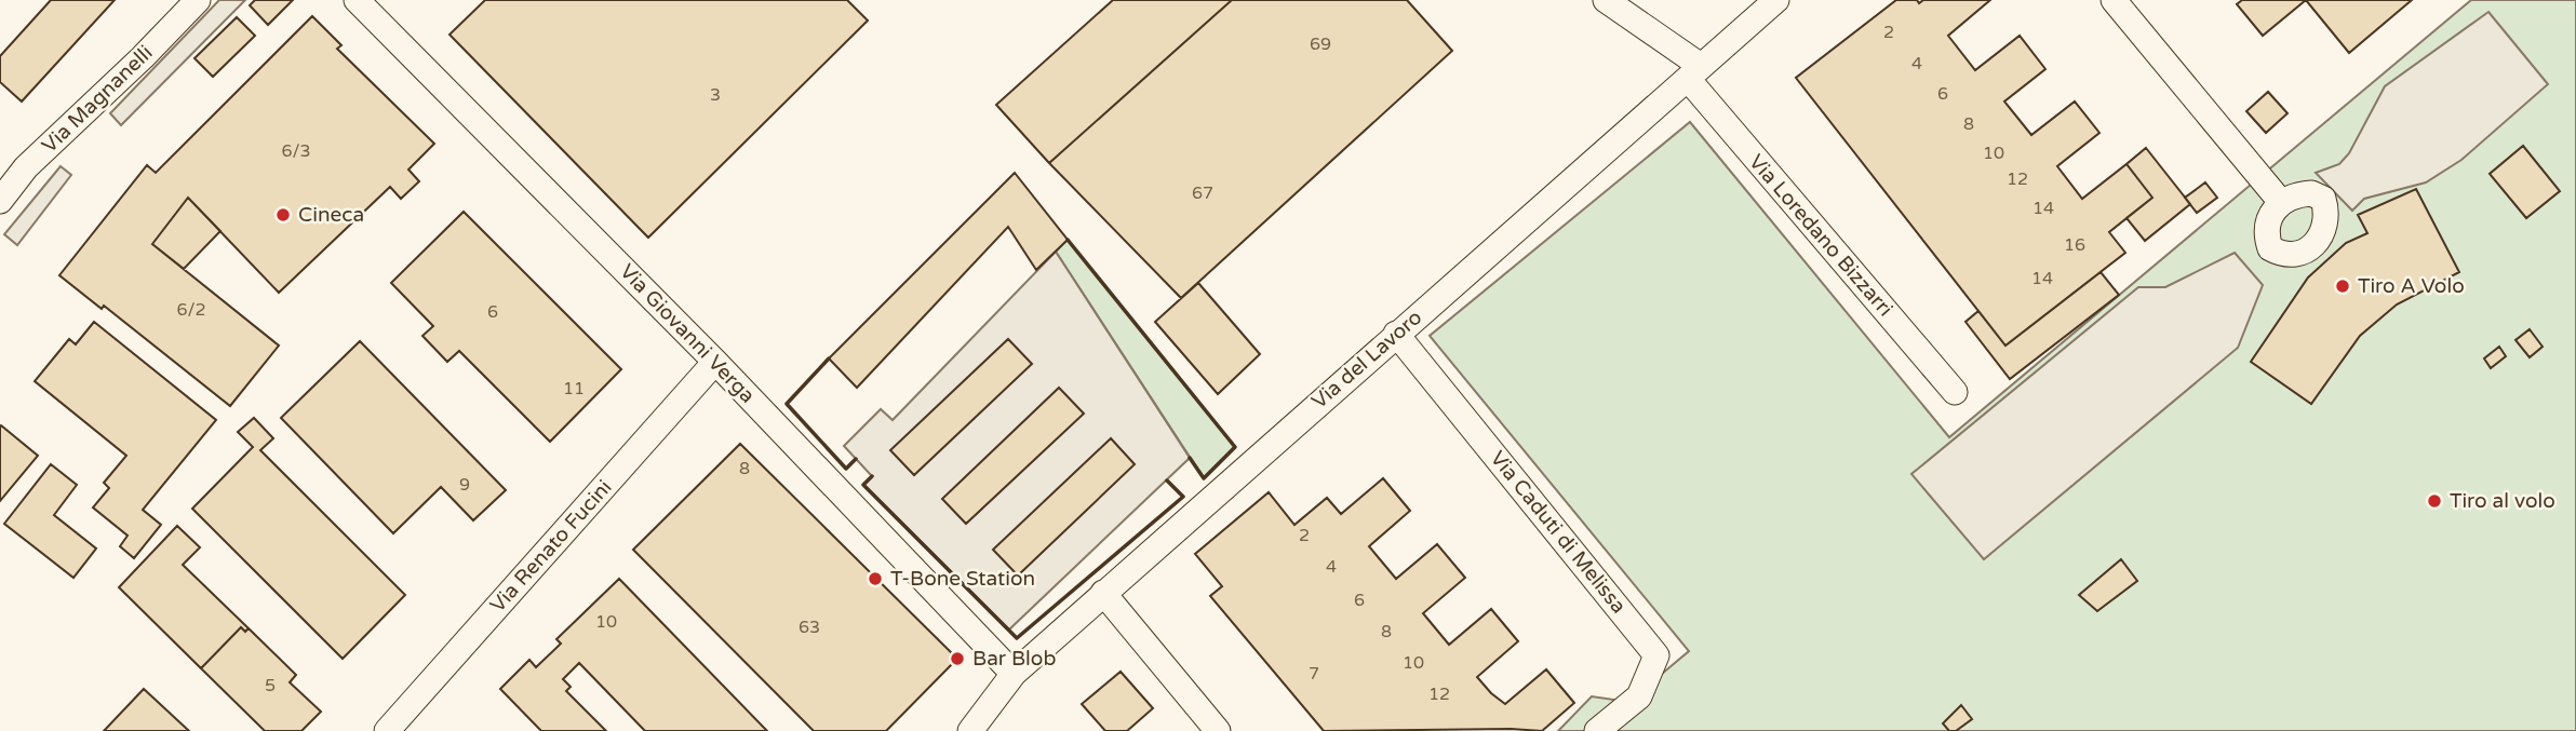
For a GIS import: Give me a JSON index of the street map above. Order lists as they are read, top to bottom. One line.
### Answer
{"streets":{"street":["Via Magnanelli","Via Loredano Bizzarri","Via Giovanni Verga","Via del Lavoro","Via Caduti di Melissa","Via Renato Fucini"]},"crossings":[["Via Loredano Bizzarri","Via del Lavoro"],["Via Giovanni Verga","Via del Lavoro"],["Via Giovanni Verga","Via Renato Fucini"],["Via del Lavoro","Via Caduti di Melissa"]],"places":["Cineca","Tiro A Volo","Tiro al volo","T-Bone Station","Bar Blob"],"house_numbers":["2","69","4","6","3","8","6/3","10","12","67","14","16","14","6/2","6","11","8","9","2","4","6","10","63","8","10","7","5","12"]}
